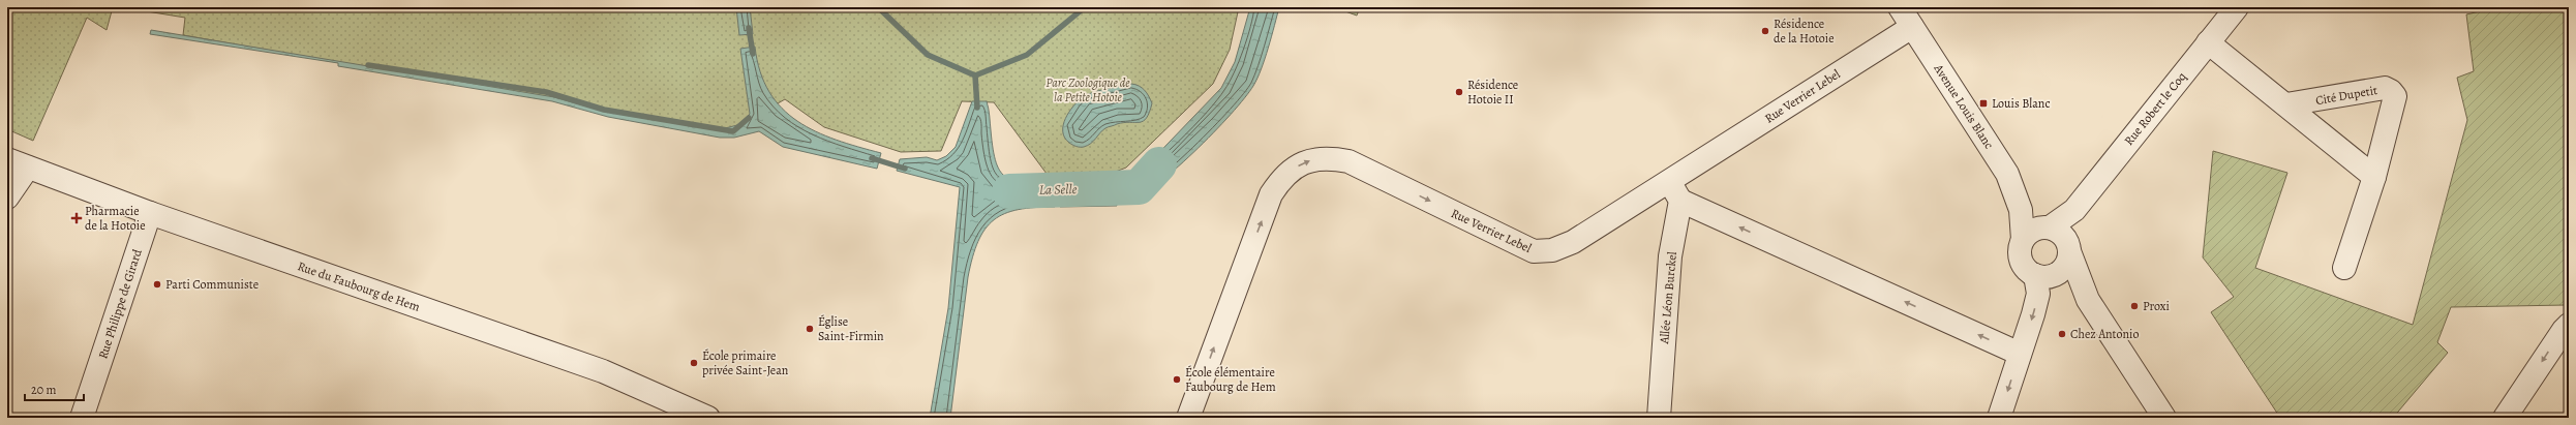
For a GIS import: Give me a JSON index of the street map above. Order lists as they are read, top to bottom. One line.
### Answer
{"streets":{"street":["Cité Dupetit","Rue Verrier Lebel","Avenue Louis Blanc","Rue Robert le Coq","Rue du Faubourg de Hem","Allée Léon Burckel","Rue Philippe de Girard"]},"crossings":[["Cité Dupetit","Rue Robert le Coq"],["Rue Verrier Lebel","Avenue Louis Blanc"],["Rue Verrier Lebel","Allée Léon Burckel"],["Avenue Louis Blanc","Rue Robert le Coq"],["Rue du Faubourg de Hem","Rue Philippe de Girard"]],"water":["La Selle"],"parks":["Parc Zoologique de la Petite Hotoie"],"places":{"other":["Résidence de la Hotoie","Résidence Hotoie II","Parti Communiste","Proxi","Église Saint-Firmin","Chez Antonio","École primaire privée Saint-Jean","École élémentaire Faubourg de Hem"],"transit":["Louis Blanc"],"health":["Pharmacie de la Hotoie"]},"scale_bar":"20 m"}
